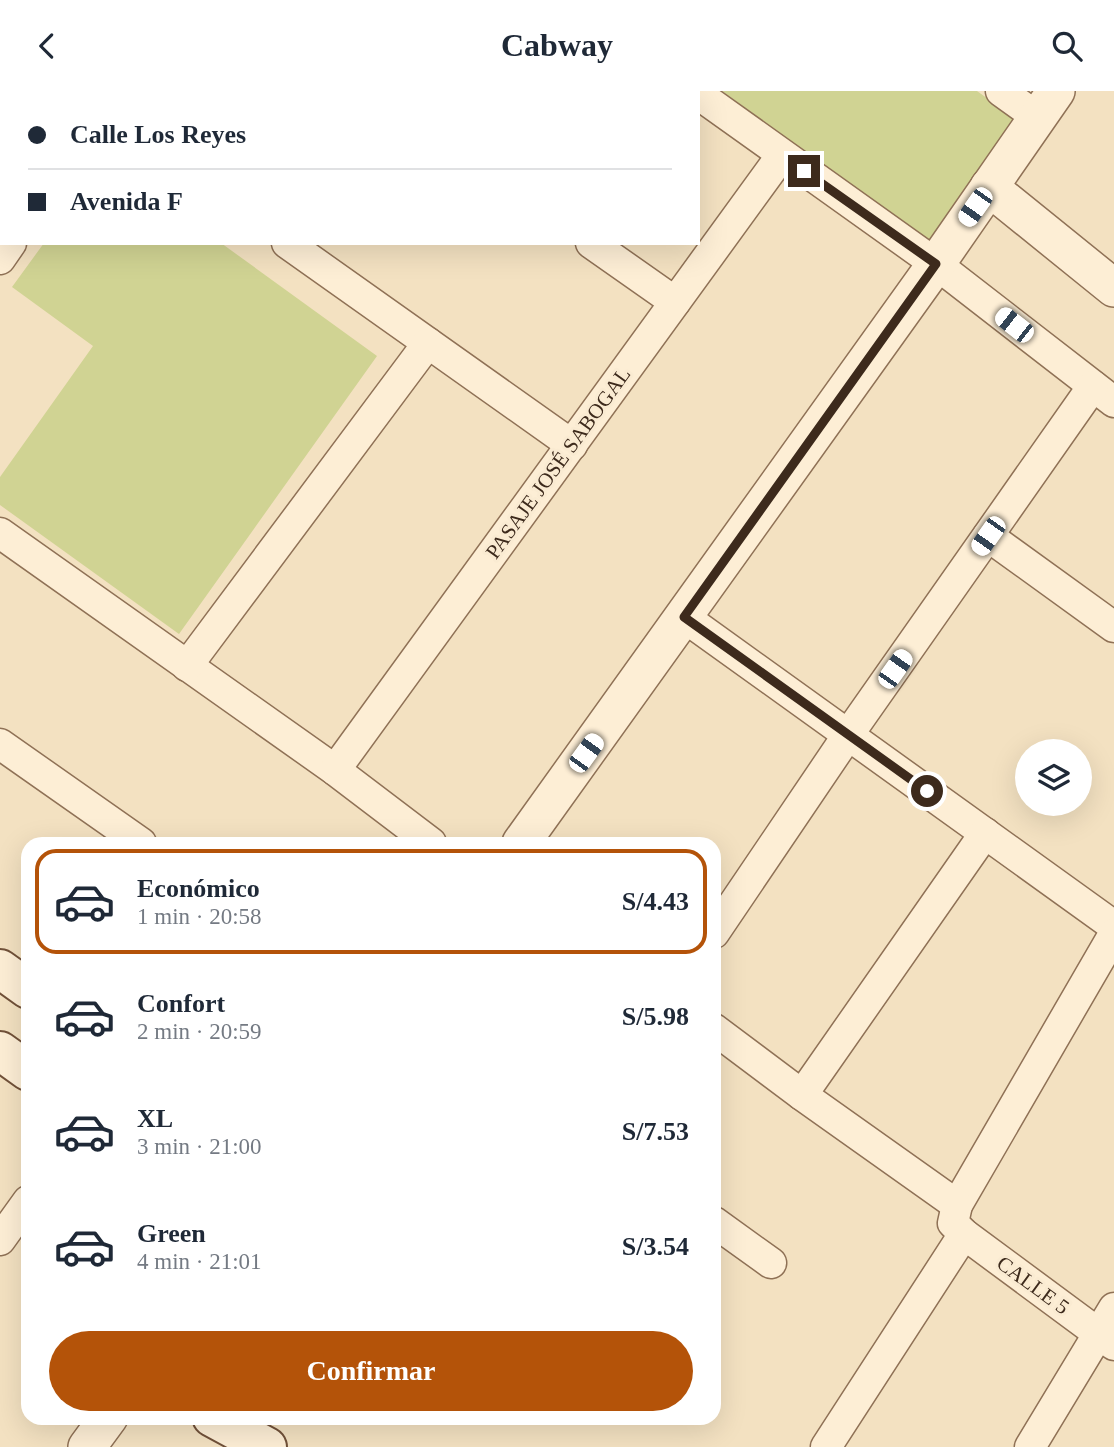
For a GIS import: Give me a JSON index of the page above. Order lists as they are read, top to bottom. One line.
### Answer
{"streets":{"street":["PASAJE JOSÉ SABOGAL","CALLE 5"]},"page":{"header":"Cabway","banner":["Calle Los Reyes","Avenida F"],"list":[{"name":"Económico","note":"1 min · 20:58","value":"S/4.43"},{"name":"Confort","note":"2 min · 20:59","value":"S/5.98"},{"name":"XL","note":"3 min · 21:00","value":"S/7.53"},{"name":"Green","note":"4 min · 21:01","value":"S/3.54"}],"buttons":"Confirmar"}}
